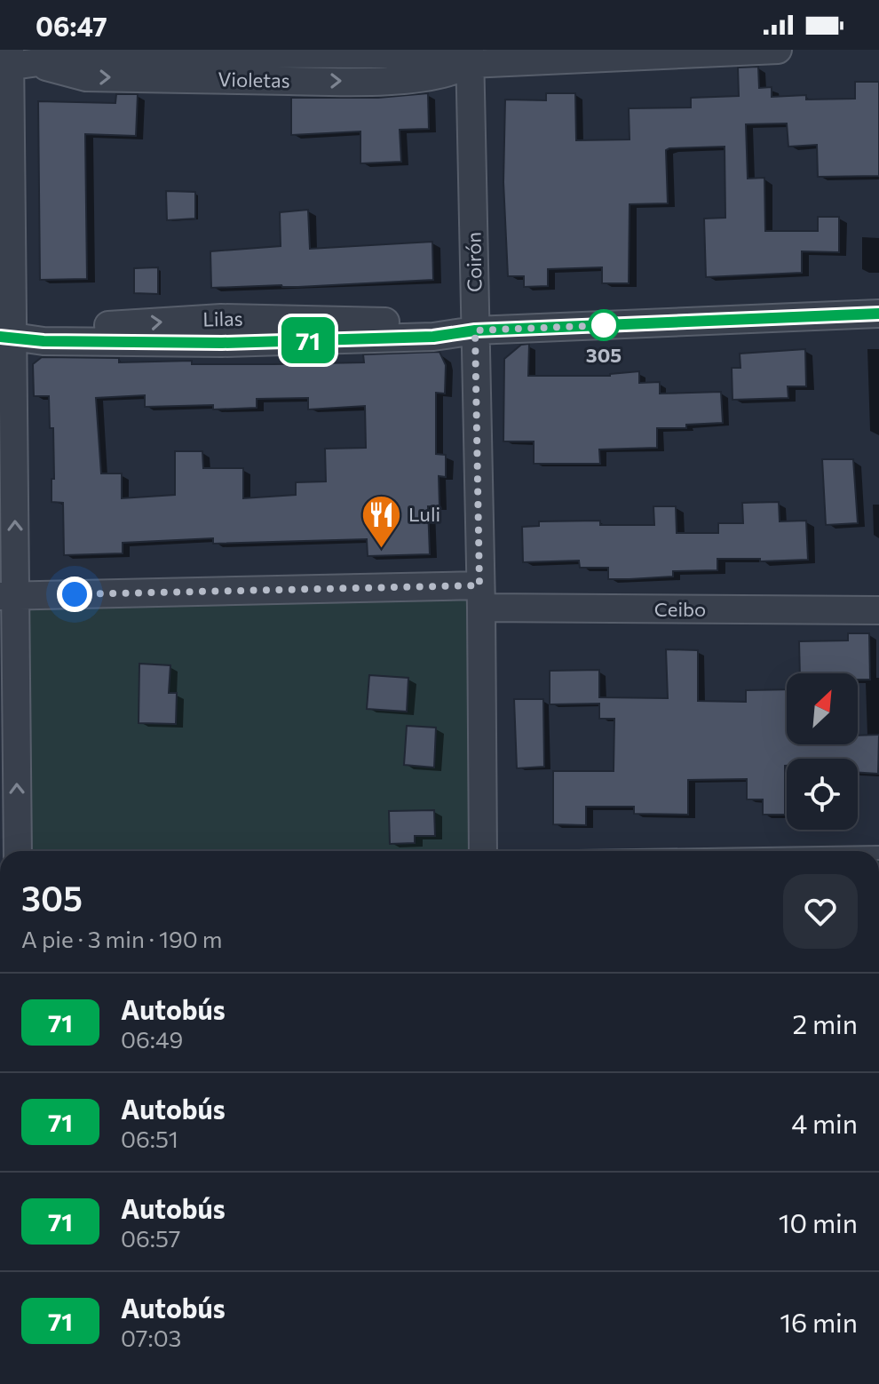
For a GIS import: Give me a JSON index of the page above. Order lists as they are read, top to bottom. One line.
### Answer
{"streets":{"street":["Violetas","Coirón","Lilas","Ceibo"]},"crossings":[["Violetas","Coirón"],["Coirón","Lilas"],["Coirón","Ceibo"]],"one_way":["Lilas"],"places":{"other":["305"],"restaurant":["Luli"]},"lines":["bus line 71"],"north":"top right","page":{"status":"06:47","on_map":"71","heading":["305","A pie · 3 min · 190 m"],"list":[{"mark":"71","name":"Autobús","note":"06:49","value":"2 min"},{"mark":"71","name":"Autobús","note":"06:51","value":"4 min"},{"mark":"71","name":"Autobús","note":"06:57","value":"10 min"},{"mark":"71","name":"Autobús","note":"07:03","value":"16 min"}]}}
